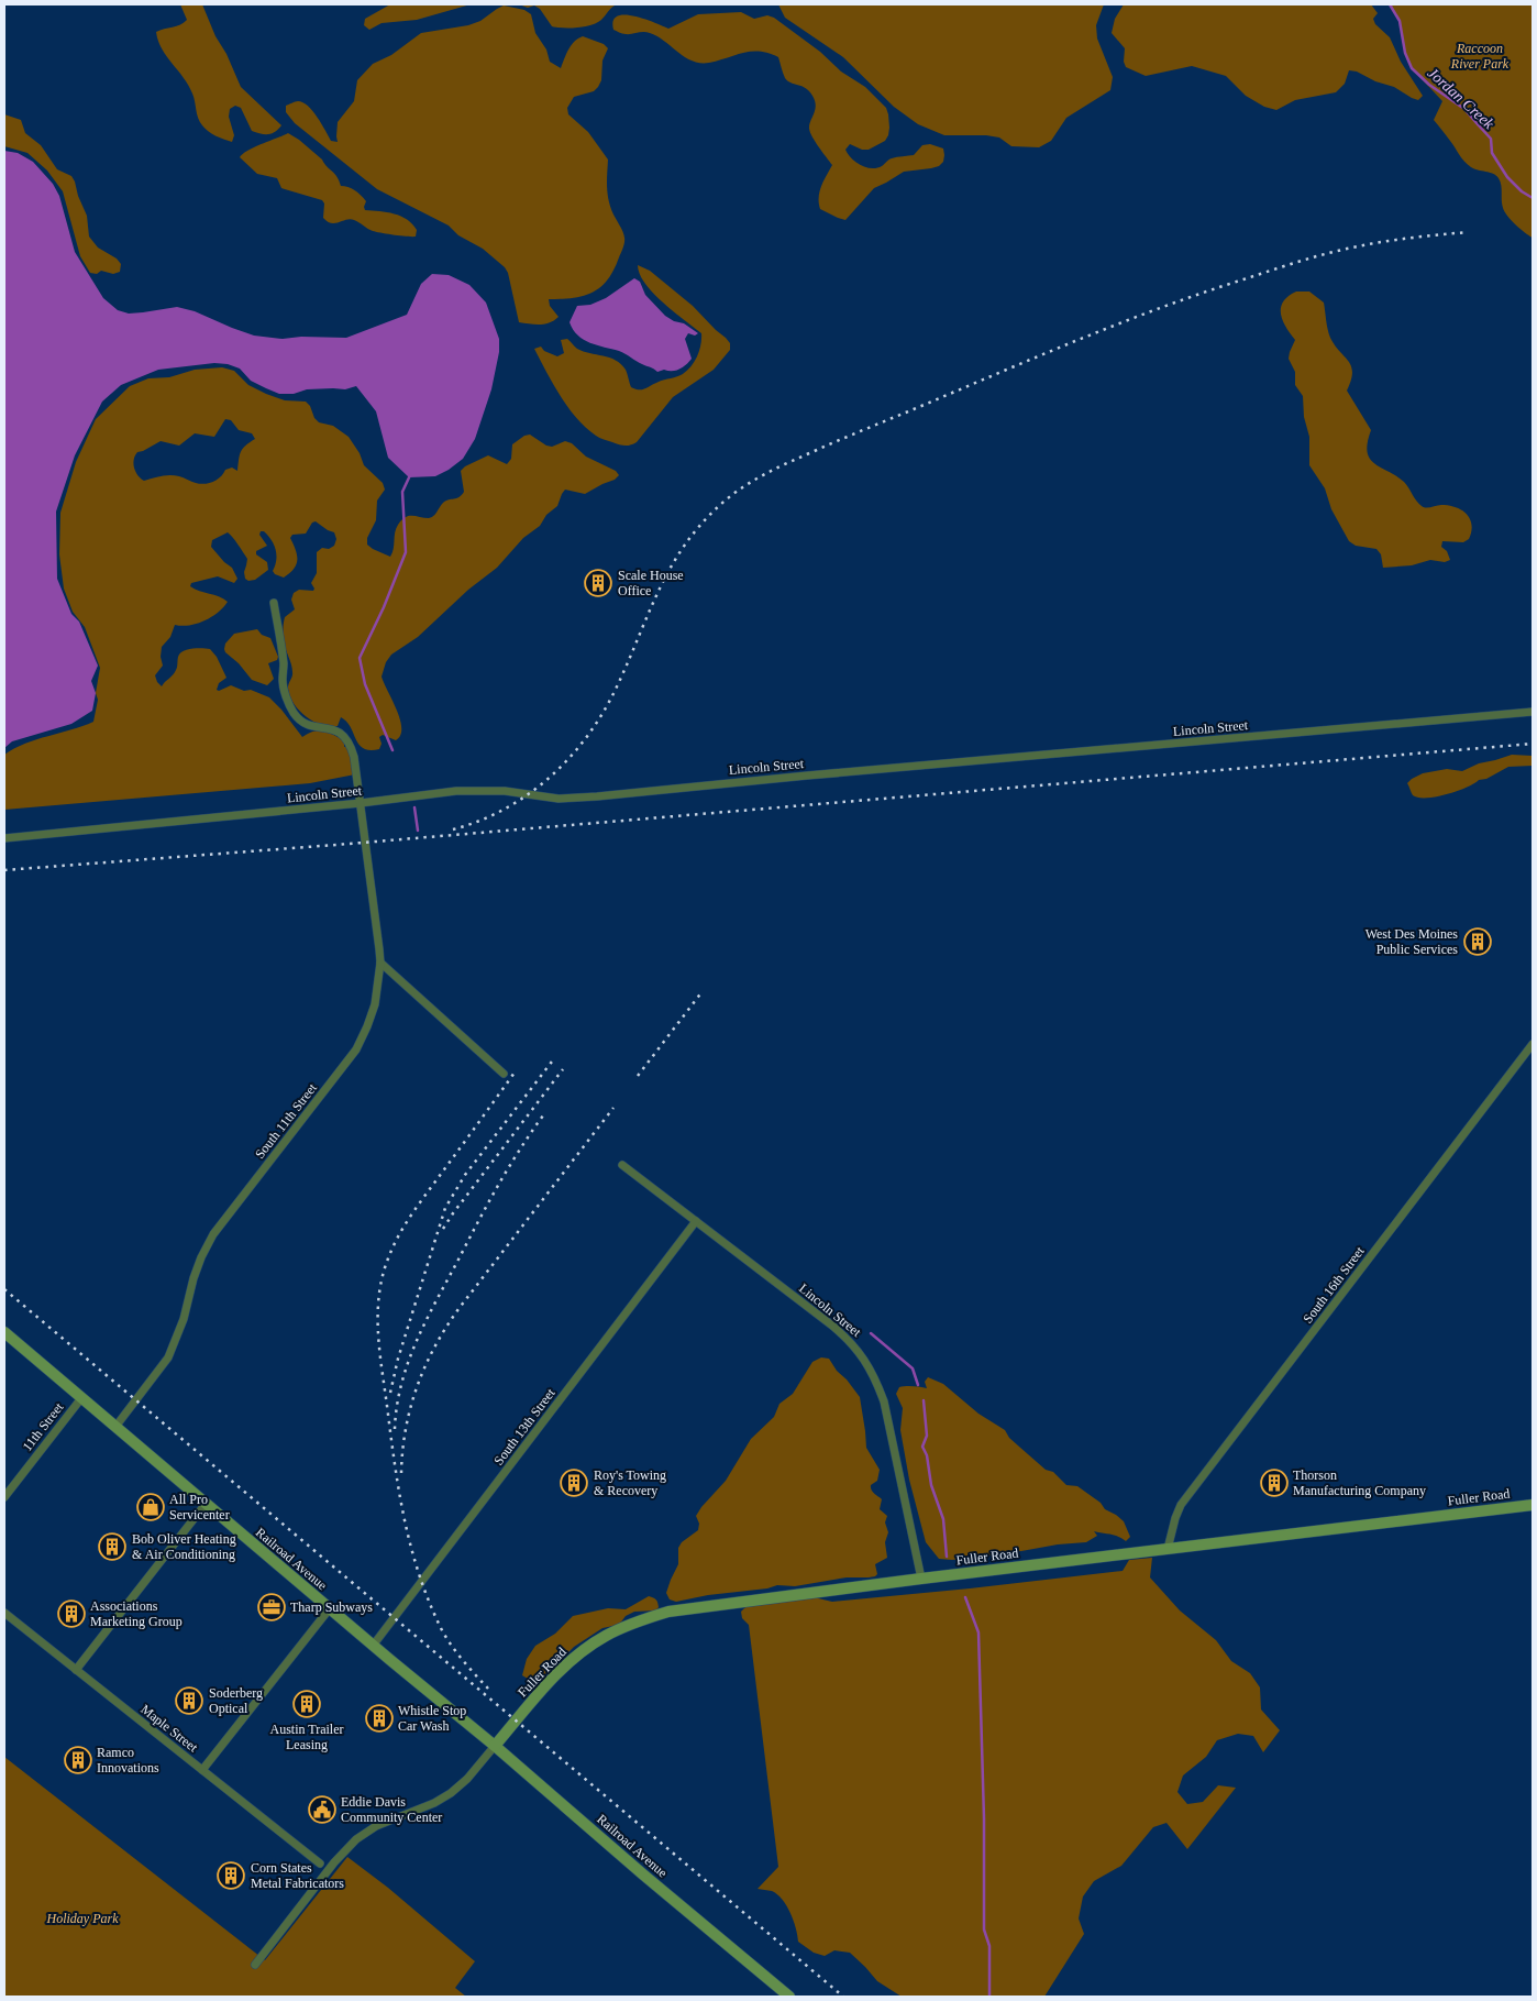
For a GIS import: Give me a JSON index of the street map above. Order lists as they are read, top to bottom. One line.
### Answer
{"streets":{"street":["Lincoln Street","South 11th Street","South 16th Street","11th Street","South 13th Street","Fuller Road","Railroad Avenue","Maple Street"]},"crossings":[["Lincoln Street","South 11th Street"],["Lincoln Street","South 13th Street"],["Lincoln Street","Fuller Road"],["South 11th Street","Railroad Avenue"],["South 16th Street","Fuller Road"],["11th Street","Railroad Avenue"],["South 13th Street","Railroad Avenue"],["Fuller Road","Railroad Avenue"]],"water":["Jordan Creek"],"parks":["Raccoon River Park","Holiday Park"],"places":{"building":["Scale House Office","West Des Moines Public Services","Roy's Towing & Recovery","Thorson Manufacturing Company","Bob Oliver Heating & Air Conditioning","Associations Marketing Group","Soderberg Optical","Austin Trailer Leasing","Whistle Stop Car Wash","Ramco Innovations","Corn States Metal Fabricators"],"shop":["All Pro Servicenter"],"office":["Tharp Subways"],"public building":["Eddie Davis Community Center"]}}
